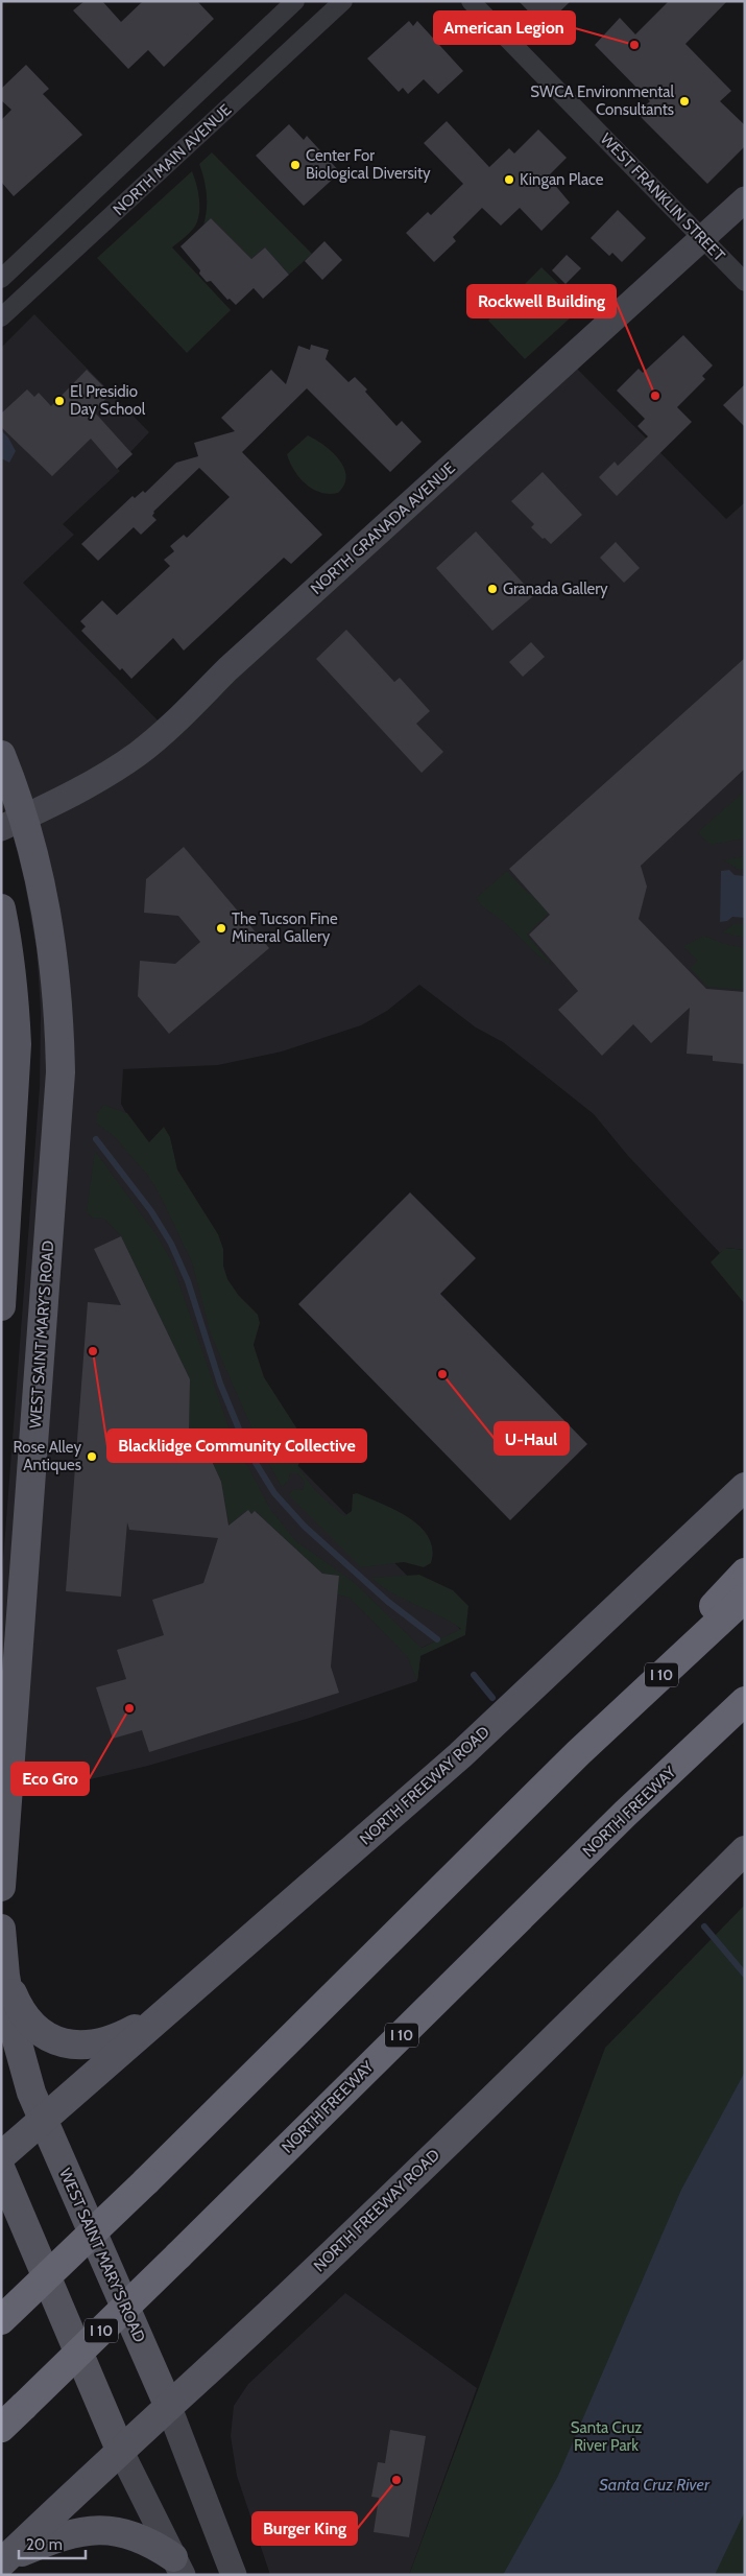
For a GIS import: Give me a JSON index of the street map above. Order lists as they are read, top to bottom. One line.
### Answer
{"streets":{"highway":["I 10","NORTH FREEWAY"],"main road":["NORTH GRANADA AVENUE","WEST SAINT MARY'S ROAD","NORTH FREEWAY ROAD"],"street":["NORTH MAIN AVENUE","WEST FRANKLIN STREET"]},"crossings":[["WEST FRANKLIN STREET","NORTH GRANADA AVENUE"],["NORTH GRANADA AVENUE","WEST SAINT MARY'S ROAD"],["WEST SAINT MARY'S ROAD","NORTH FREEWAY ROAD"]],"water":["Santa Cruz River"],"parks":["Santa Cruz River Park"],"places":["American Legion","SWCA Environmental Consultants","Center For Biological Diversity","Kingan Place","Rockwell Building","El Presidio Day School","Granada Gallery","The Tucson Fine Mineral Gallery","Blacklidge Community Collective","U-Haul","Rose Alley Antiques","Eco Gro","Burger King"],"scale_bar":"20 m"}
